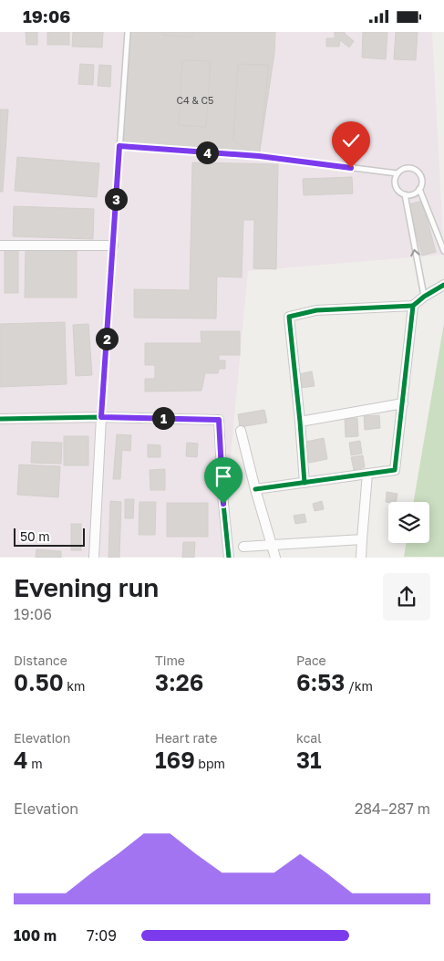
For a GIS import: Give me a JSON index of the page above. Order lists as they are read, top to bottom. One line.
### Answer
{"house_numbers":["C4 & C5"],"scale_bar":"50 m","page":{"status":"19:06","pins":["4","3","2","1"],"scale":"50 m","heading":["Evening run","19:06"],"stats":[["Distance","0.50 km"],["Time","3:26"],["Pace","6:53 /km"],["Elevation","4 m"],["Heart rate","169 bpm"],["kcal","31"]],"chart":["Elevation","284–287 m"],"list":[{"name":"100 m","note":"7:09"}]}}
